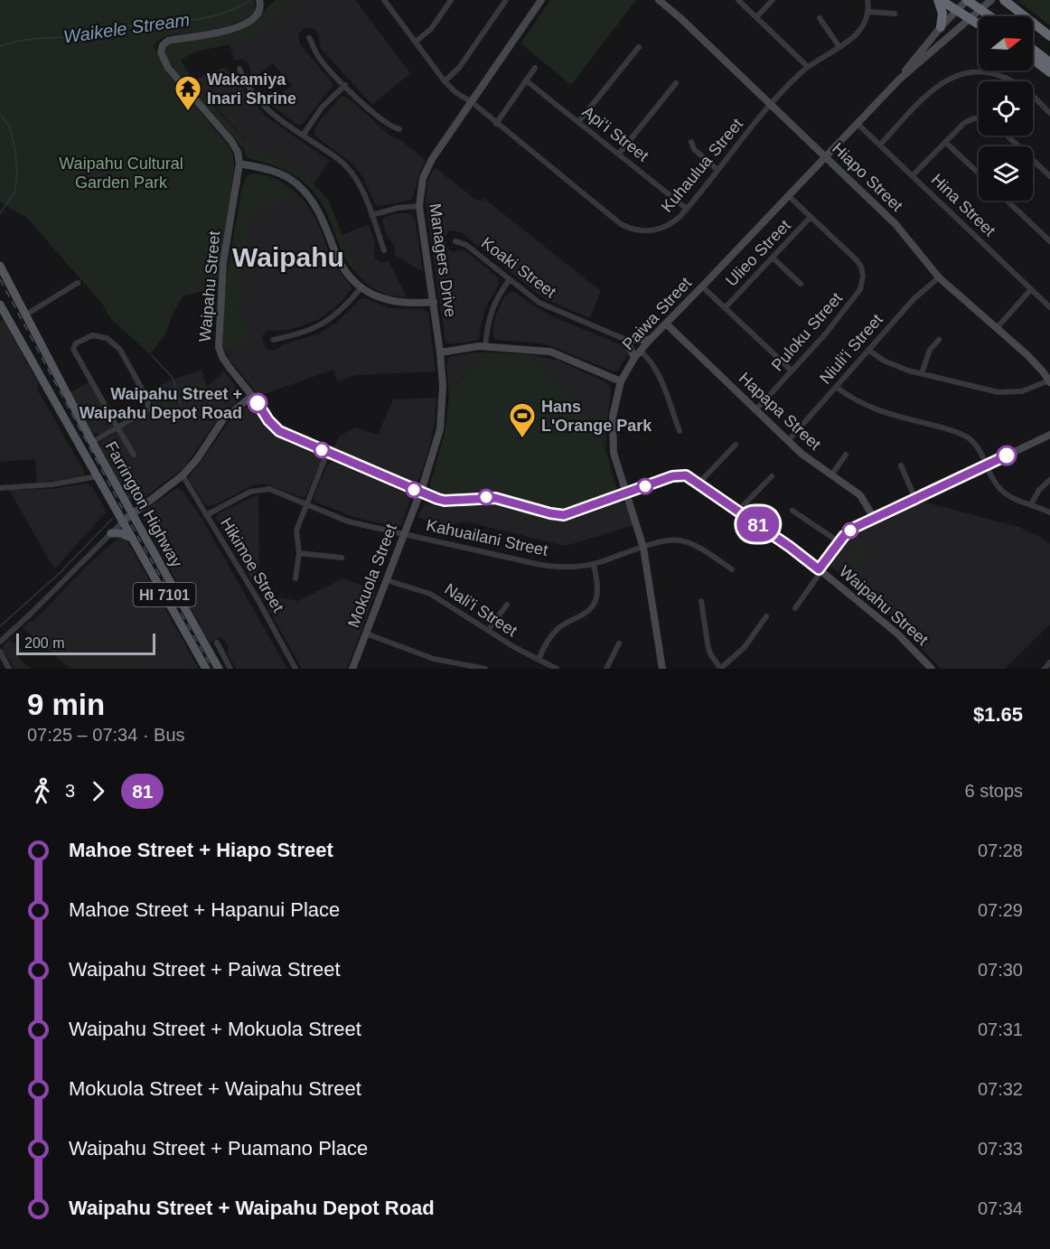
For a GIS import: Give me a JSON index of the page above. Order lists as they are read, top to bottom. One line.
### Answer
{"streets":{"main road":["Farrington Highway","HI 7101"],"street":["Apiʻi Street","Kuhaulua Street","Hiapo Street","Hina Street","Ulieo Street","Managers Drive","Koaki Street","Waipahu Street","Paiwa Street","Puloku Street","Niuli'i Street","Hapapa Street","Kahuailani Street","Hikimoe Street","Mokuola Street","Nali'i Street"]},"crossings":[["Apiʻi Street","Kuhaulua Street"],["Kuhaulua Street","Hiapo Street"],["Kuhaulua Street","Managers Drive"],["Hiapo Street","Paiwa Street"],["Hiapo Street","Niuli'i Street"],["Hina Street","Paiwa Street"],["Ulieo Street","Puloku Street"],["Managers Drive","Waipahu Street"],["Managers Drive","Mokuola Street"],["Waipahu Street","Paiwa Street"],["Waipahu Street","Mokuola Street"],["Paiwa Street","Puloku Street"],["Paiwa Street","Hapapa Street"],["Paiwa Street","Kahuailani Street"],["Puloku Street","Hapapa Street"],["Niuli'i Street","Hapapa Street"],["Kahuailani Street","Hikimoe Street"],["Kahuailani Street","Mokuola Street"],["Mokuola Street","Nali'i Street"]],"districts":["Waipahu"],"water":["Waikele Stream"],"parks":["Waipahu Cultural Garden Park"],"places":{"temple":["Wakamiya Inari Shrine"],"other":["Waipahu Street + Waipahu Depot Road"],"sports":["Hans L'Orange Park"]},"lines":["bus line 81"],"scale_bar":"200 m","north":"right","page":{"on_map":"81","scale":"200 m","heading":["9 min","07:25 – 07:34 · Bus","$1.65"],"legs":["3","81","6 stops"],"list":[{"name":"Mahoe Street + Hiapo Street","value":"07:28"},{"name":"Mahoe Street + Hapanui Place","value":"07:29"},{"name":"Waipahu Street + Paiwa Street","value":"07:30"},{"name":"Waipahu Street + Mokuola Street","value":"07:31"},{"name":"Mokuola Street + Waipahu Street","value":"07:32"},{"name":"Waipahu Street + Puamano Place","value":"07:33"},{"name":"Waipahu Street + Waipahu Depot Road","value":"07:34"}]}}
